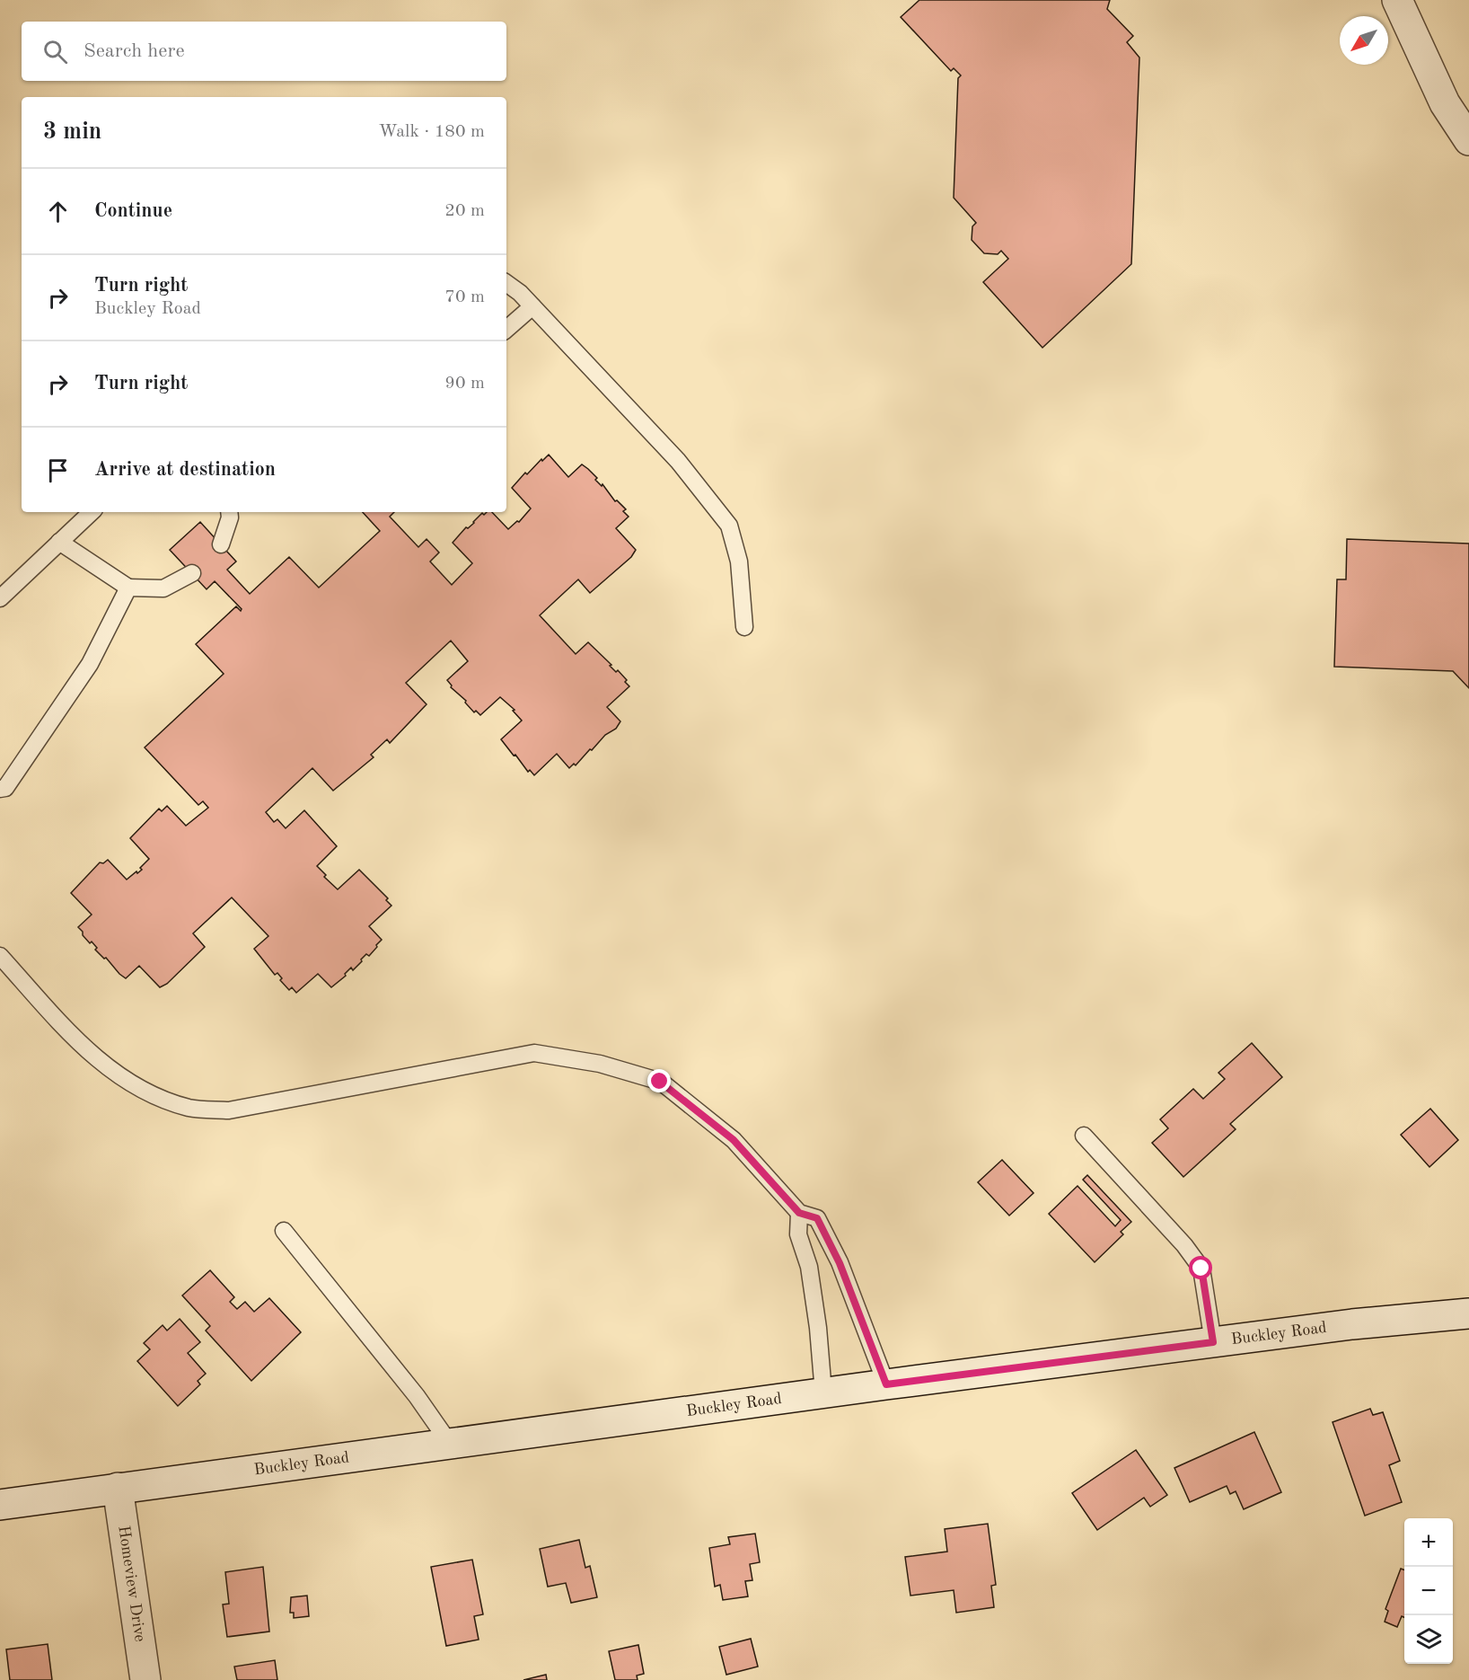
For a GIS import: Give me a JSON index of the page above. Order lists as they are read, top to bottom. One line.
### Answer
{"streets":{"street":["Buckley Road","Homeview Drive"]},"crossings":[["Buckley Road","Homeview Drive"]],"north":"bottom left","page":{"search":"Search here","heading":["3 min","Walk · 180 m"],"list":[["Continue","20 m"],["Turn right","Buckley Road","70 m"],["Turn right","90 m"],"Arrive at destination"],"map_buttons":["+","−"]}}
